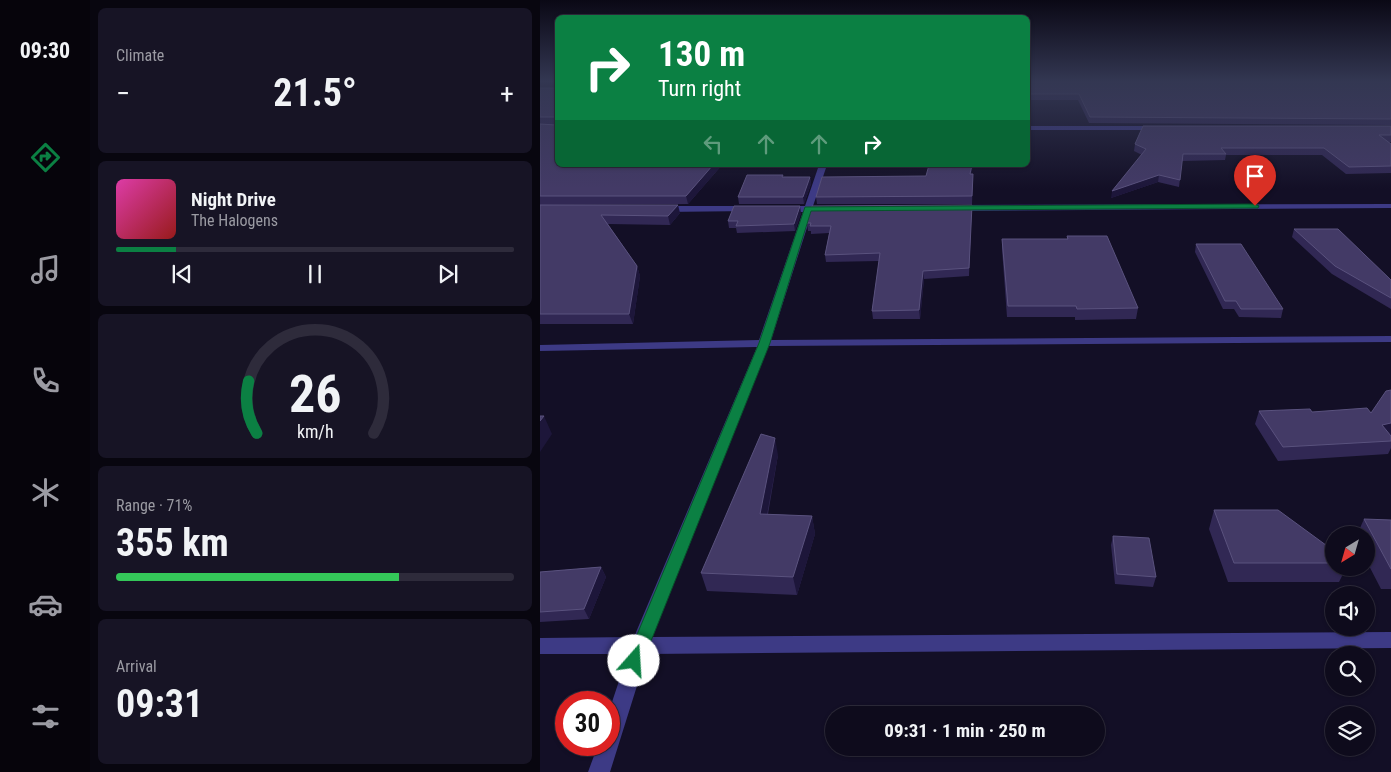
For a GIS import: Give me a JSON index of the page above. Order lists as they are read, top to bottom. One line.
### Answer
{"north":"bottom left","page":{"tabs":"09:30","tile":["Climate",["Range · 71%","355 km"],["Arrival","09:31"]],"turn":["130 m","Turn right"],"heat":["−","21.5°","+"],"song":["Night Drive","The Halogens"],"limit":"30","trip":"09:31 · 1 min · 250 m","gauge":["26","km/h"]}}
